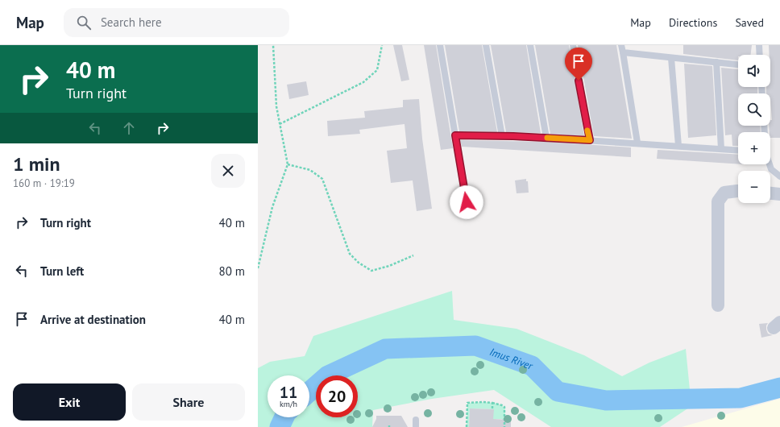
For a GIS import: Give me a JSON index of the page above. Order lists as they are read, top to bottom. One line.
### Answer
{"water":["Imus River"],"page":{"header":"Map","search":"Search here","nav":["Map","Directions","Saved"],"turn":["40 m","Turn right"],"map_buttons":["+","−"],"heading":["1 min","160 m · 19:19"],"list":[{"name":"Turn right","value":"40 m"},{"name":"Turn left","value":"80 m"},{"name":"Arrive at destination","value":"40 m"}],"speed":"11 km/h","limit":"20","buttons":["Exit","Share"]}}
